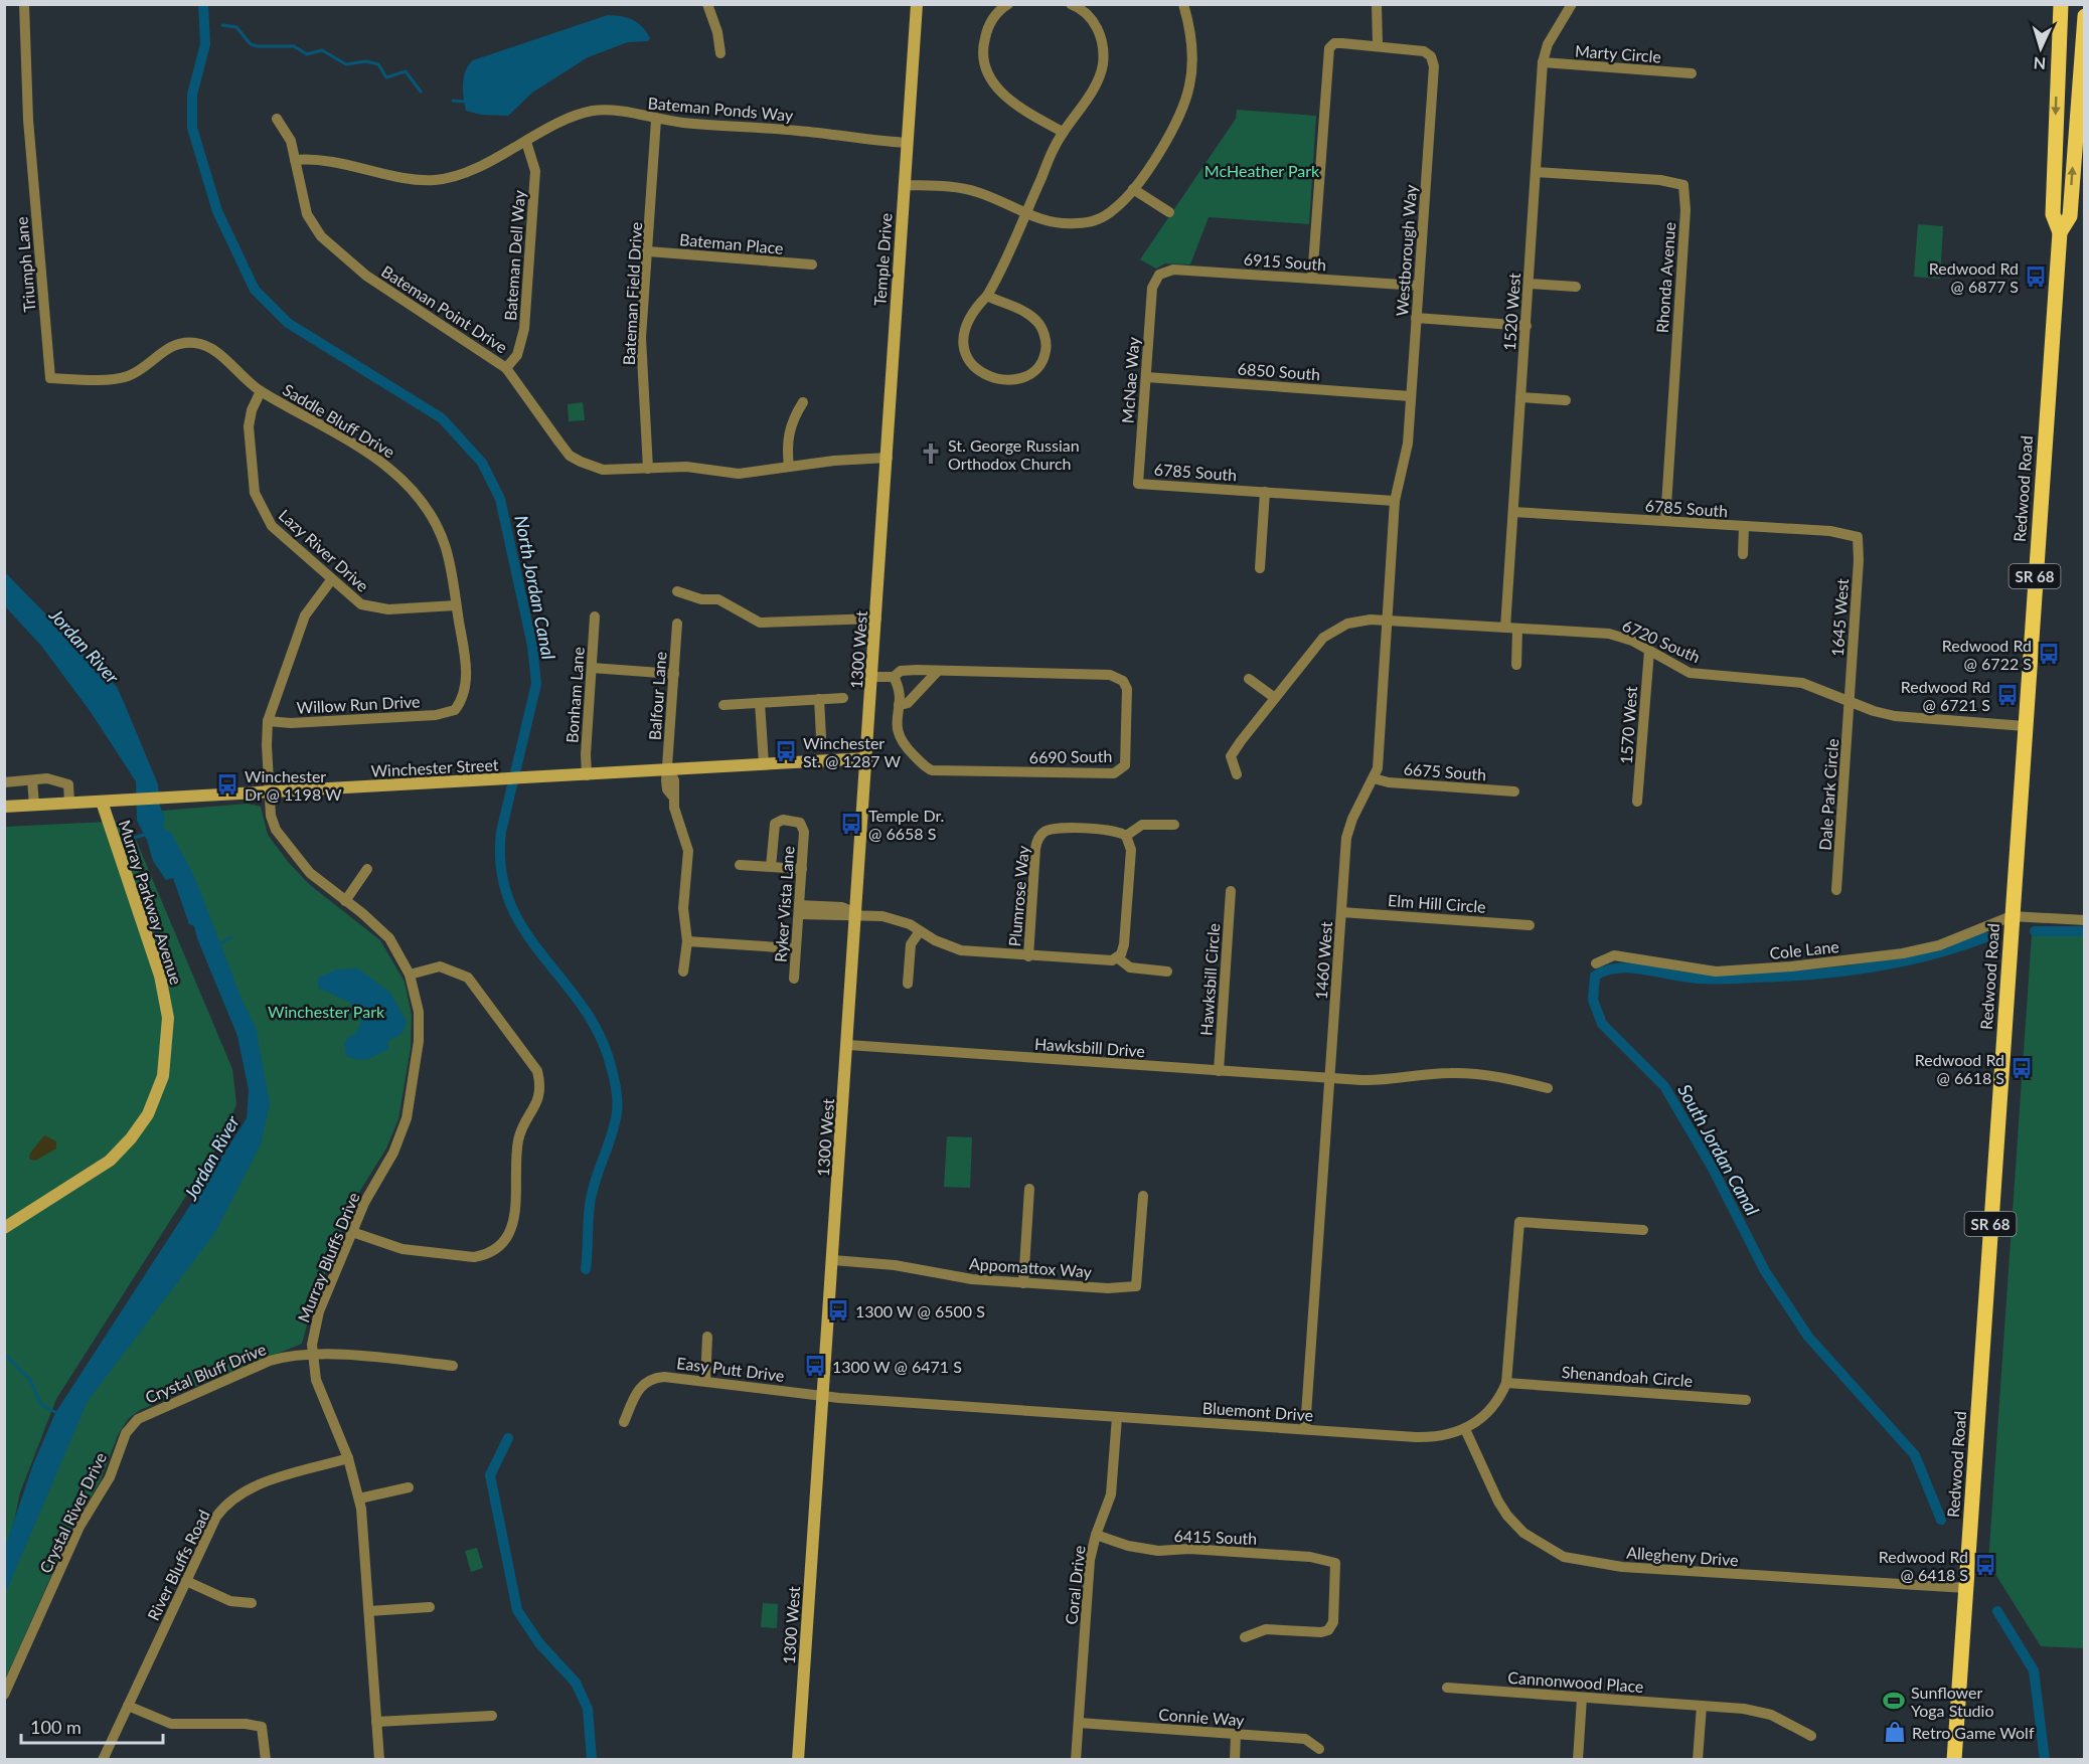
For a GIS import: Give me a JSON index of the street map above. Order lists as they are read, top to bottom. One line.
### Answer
{"streets":{"main road":["Temple Drive","Redwood Road","SR 68","1300 West","Winchester Street","Murray Parkway Avenue"],"street":["Marty Circle","Bateman Ponds Way","Bateman Place","Westborough Way","Bateman Dell Way","6915 South","Triumph Lane","Rhonda Avenue","Bateman Field Drive","Bateman Point Drive","1520 West","6850 South","McNae Way","Saddle Bluff Drive","6785 South","Lazy River Drive","1645 West","6720 South","Bonham Lane","Balfour Lane","Willow Run Drive","1570 West","6690 South","6675 South","Dale Park Circle","Plumrose Way","Elm Hill Circle","Ryker Vista Lane","Cole Lane","1460 West","Hawksbill Circle","Hawksbill Drive","Murray Bluffs Drive","Appomattox Way","Easy Putt Drive","Crystal Bluff Drive","Shenandoah Circle","Bluemont Drive","Crystal River Drive","6415 South","Allegheny Drive","River Bluffs Road","Coral Drive","Cannonwood Place","Connie Way"]},"crossings":[["Marty Circle","1520 West"],["Bateman Ponds Way","Bateman Dell Way"],["Bateman Ponds Way","Temple Drive"],["Bateman Ponds Way","Bateman Field Drive"],["Bateman Ponds Way","Bateman Point Drive"],["Bateman Place","Bateman Field Drive"],["Westborough Way","6915 South"],["Westborough Way","6850 South"],["Westborough Way","6785 South"],["Westborough Way","1460 West"],["Bateman Dell Way","Bateman Point Drive"],["Temple Drive","Bateman Point Drive"],["Temple Drive","1300 West"],["6915 South","McNae Way"],["Triumph Lane","Saddle Bluff Drive"],["Rhonda Avenue","1520 West"],["Rhonda Avenue","6785 South"],["Bateman Field Drive","Bateman Point Drive"],["1520 West","6785 South"],["1520 West","6720 South"],["6850 South","McNae Way"],["McNae Way","6785 South"],["Saddle Bluff Drive","Lazy River Drive"],["Saddle Bluff Drive","Willow Run Drive"],["6785 South","1645 West"],["6785 South","1460 West"],["Redwood Road","6720 South"],["Redwood Road","Cole Lane"],["Redwood Road","Allegheny Drive"],["Lazy River Drive","Murray Bluffs Drive"],["1645 West","6720 South"],["1645 West","Dale Park Circle"],["6720 South","1570 West"],["6720 South","Dale Park Circle"],["6720 South","1460 West"],["1300 West","6690 South"],["1300 West","Winchester Street"],["1300 West","Hawksbill Drive"],["1300 West","Appomattox Way"],["1300 West","Easy Putt Drive"],["1300 West","Bluemont Drive"],["Bonham Lane","Winchester Street"],["Balfour Lane","Winchester Street"],["Willow Run Drive","Murray Bluffs Drive"],["Winchester Street","Murray Parkway Avenue"],["Winchester Street","Murray Bluffs Drive"],["6675 South","1460 West"],["Elm Hill Circle","1460 West"],["1460 West","Hawksbill Drive"],["1460 West","Bluemont Drive"],["Hawksbill Circle","Hawksbill Drive"],["Murray Bluffs Drive","Crystal Bluff Drive"],["Murray Bluffs Drive","River Bluffs Road"],["Easy Putt Drive","Bluemont Drive"],["Crystal Bluff Drive","Crystal River Drive"],["Shenandoah Circle","Bluemont Drive"],["Bluemont Drive","Allegheny Drive"],["Bluemont Drive","Coral Drive"],["6415 South","Coral Drive"],["Coral Drive","Connie Way"]],"water":["North Jordan Canal","Jordan River","South Jordan Canal"],"parks":["McHeather Park","Winchester Park"],"places":{"bus stop":["Redwood Rd @ 6877 S","Redwood Rd @ 6722 S","Redwood Rd @ 6721 S","Winchester St. @ 1287 W","Winchester Dr @ 1198 W","Temple Dr. @ 6658 S","Redwood Rd @ 6618 S","1300 W @ 6500 S","1300 W @ 6471 S","Redwood Rd @ 6418 S"],"church":["St. George Russian Orthodox Church"],"sports":["Sunflower Yoga Studio"],"shop":["Retro Game Wolf"]},"scale_bar":"100 m","north":"bottom"}
